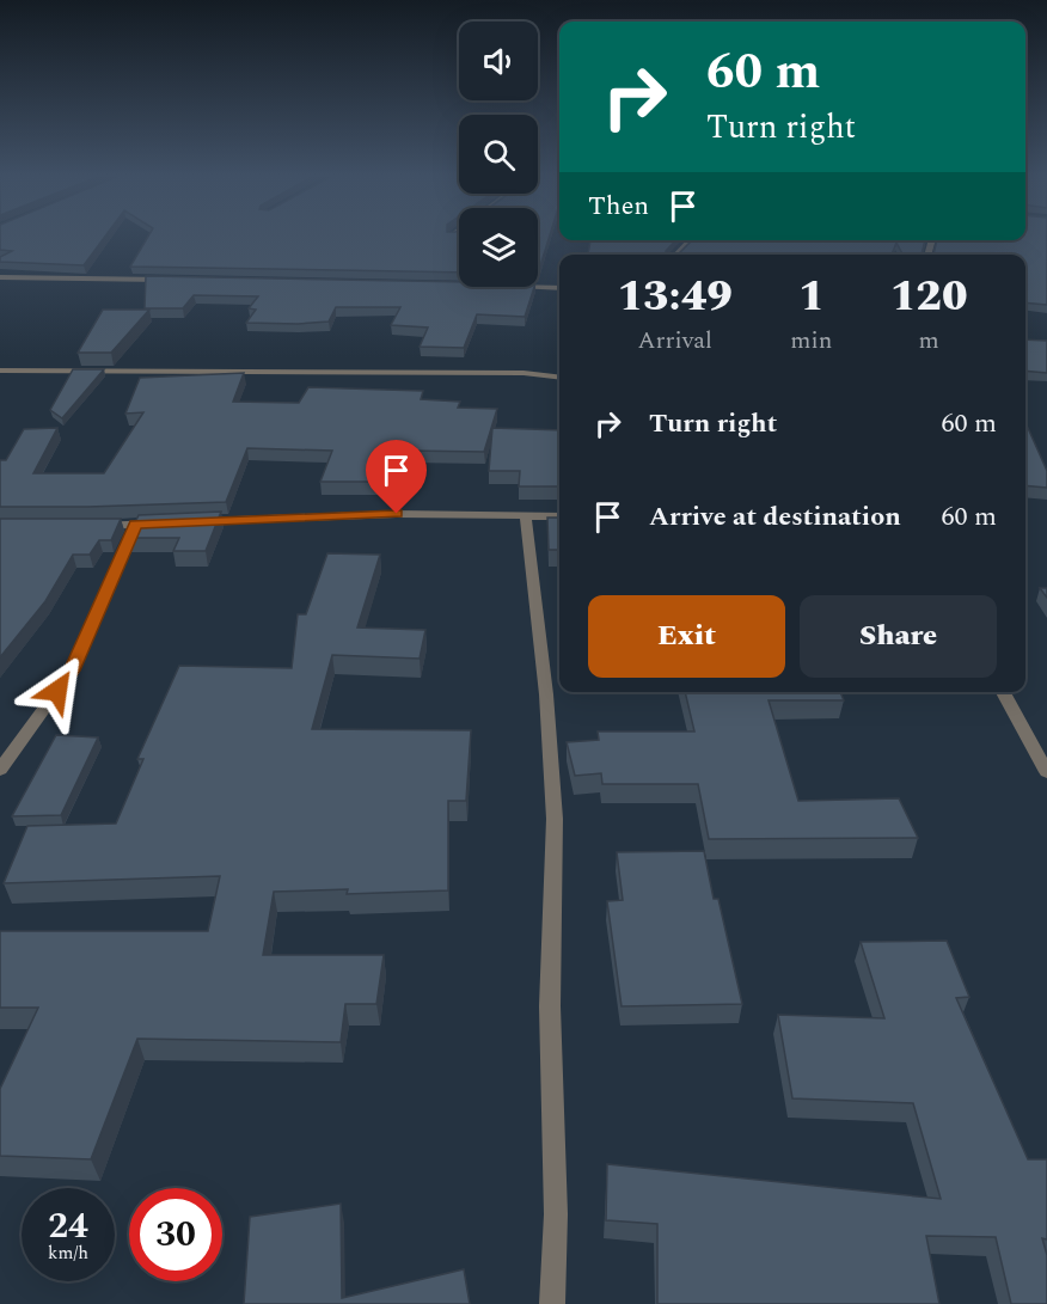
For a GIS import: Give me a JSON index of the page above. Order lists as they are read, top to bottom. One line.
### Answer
{"page":{"turn":["60 m","Turn right"],"then":"Then","eta":["13:49","Arrival","1","min","120","m"],"list":[{"name":"Turn right","value":"60 m"},{"name":"Arrive at destination","value":"60 m"}],"buttons":["Exit","Share"],"speed":"24 km/h","limit":"30"}}
